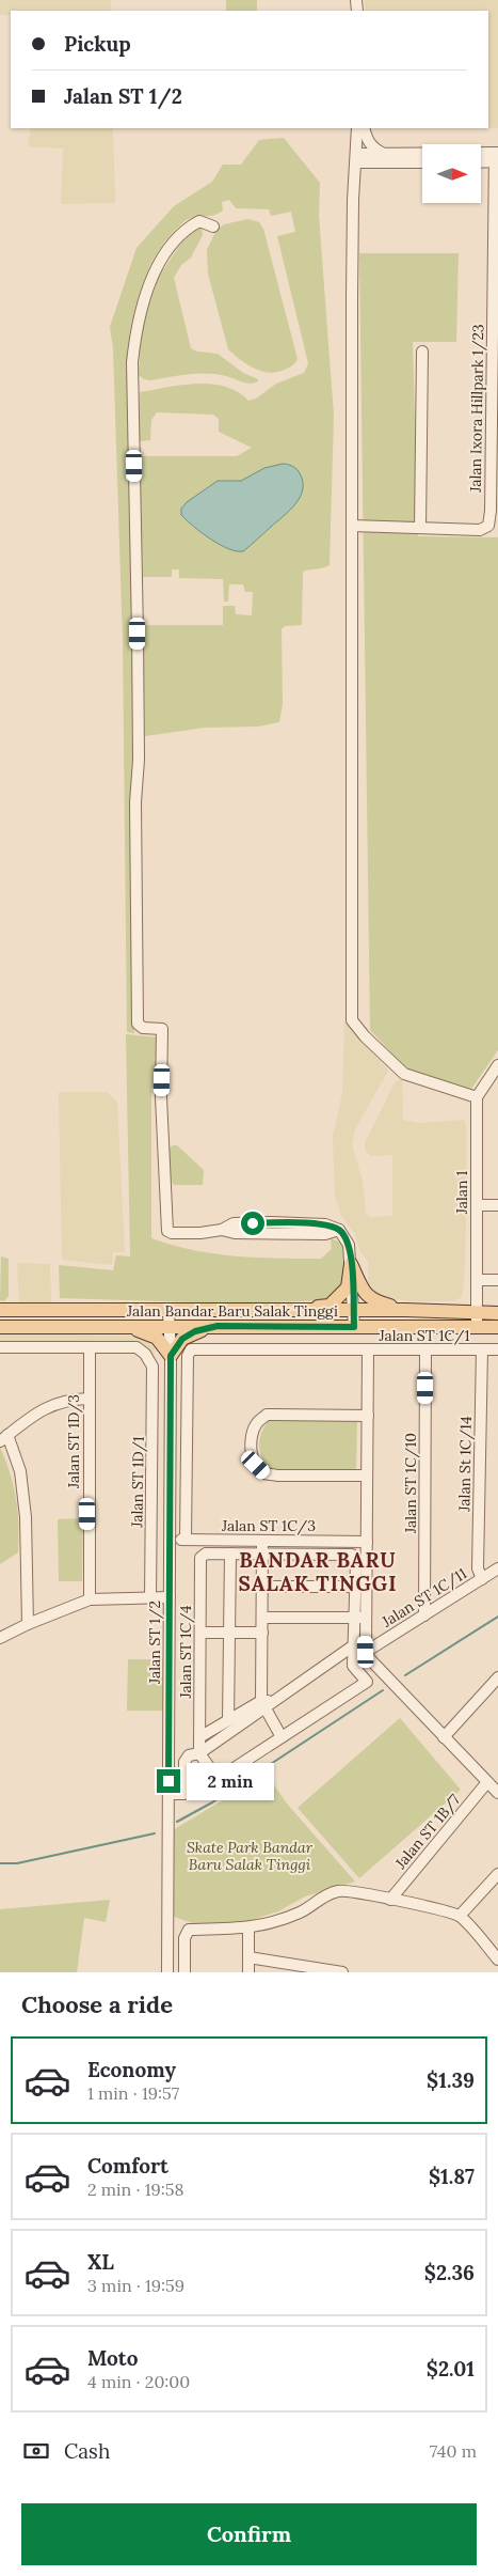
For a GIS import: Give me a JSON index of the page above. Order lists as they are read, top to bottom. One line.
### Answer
{"streets":{"main road":["Jalan Bandar Baru Salak Tinggi"],"street":["Jalan Ixora Hillpark 1/23","Jalan 1","Jalan ST 1C/1","Jalan ST 1D/3","Jalan St 1C/14","Jalan ST 1D/1","Jalan ST 1C/10","Jalan ST 1C/3","Jalan ST 1C/11","Jalan ST 1/2","Jalan ST 1C/4","Jalan ST 1B/7"]},"crossings":[["Jalan 1","Jalan Bandar Baru Salak Tinggi"],["Jalan Bandar Baru Salak Tinggi","Jalan ST 1/2"],["Jalan ST 1C/1","Jalan St 1C/14"],["Jalan ST 1C/1","Jalan ST 1C/10"],["Jalan ST 1C/1","Jalan ST 1C/3"],["Jalan ST 1D/3","Jalan ST 1D/1"],["Jalan St 1C/14","Jalan ST 1C/11"],["Jalan ST 1C/10","Jalan ST 1C/11"],["Jalan ST 1C/3","Jalan ST 1/2"]],"districts":["BANDAR BARU SALAK TINGGI"],"parks":["Skate Park Bandar Baru Salak Tinggi"],"north":"right","page":{"banner":["Pickup","Jalan ST 1/2"],"bubble":"2 min","heading":"Choose a ride","list":[{"name":"Economy","note":"1 min · 19:57","value":"$1.39"},{"name":"Comfort","note":"2 min · 19:58","value":"$1.87"},{"name":"XL","note":"3 min · 19:59","value":"$2.36"},{"name":"Moto","note":"4 min · 20:00","value":"$2.01"}],"pay":["Cash","740 m"],"buttons":"Confirm"}}
